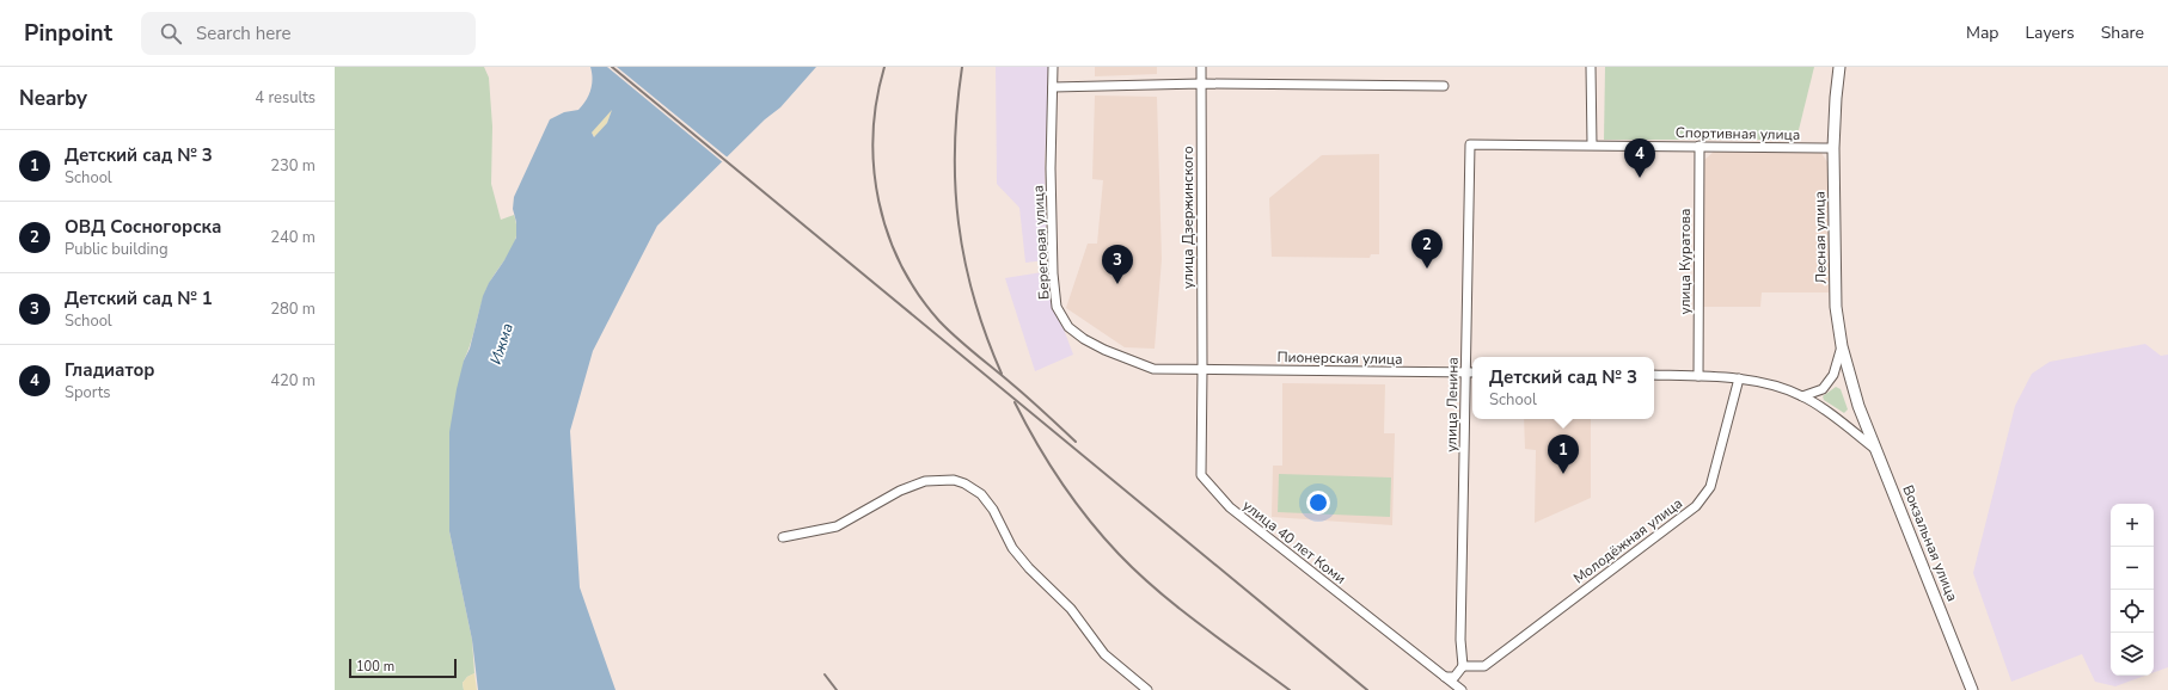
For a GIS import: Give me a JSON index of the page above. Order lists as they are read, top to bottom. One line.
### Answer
{"streets":{"main road":["Лесная улица","Вокзальная улица"],"street":["Спортивная улица","улица Дзержинского","Береговая улица","улица Куратова","Пионерская улица","улица Ленина","Молодёжная улица","улица 40 лет Коми"]},"crossings":[["Спортивная улица","Лесная улица"],["Спортивная улица","улица Куратова"],["Спортивная улица","улица Ленина"],["улица Дзержинского","Береговая улица"],["улица Дзержинского","Пионерская улица"],["улица Дзержинского","улица 40 лет Коми"],["Лесная улица","Вокзальная улица"],["Береговая улица","Пионерская улица"],["Береговая улица","улица 40 лет Коми"],["Пионерская улица","улица Ленина"],["Пионерская улица","улица 40 лет Коми"],["улица Ленина","Молодёжная улица"]],"water":["Ижма"],"scale_bar":"100 m","page":{"header":"Pinpoint","search":"Search here","nav":["Map","Layers","Share"],"heading":["Nearby","4 results"],"list":[{"mark":"1","name":"Детский сад № 3","note":"School","value":"230 m"},{"mark":"2","name":"ОВД Сосногорска","note":"Public building","value":"240 m"},{"mark":"3","name":"Детский сад № 1","note":"School","value":"280 m"},{"mark":"4","name":"Гладиатор","note":"Sports","value":"420 m"}],"pins":["4","2","3","1"],"popup":["Детский сад № 3","School"],"map_buttons":["+","−"],"scale":"100 m"}}
